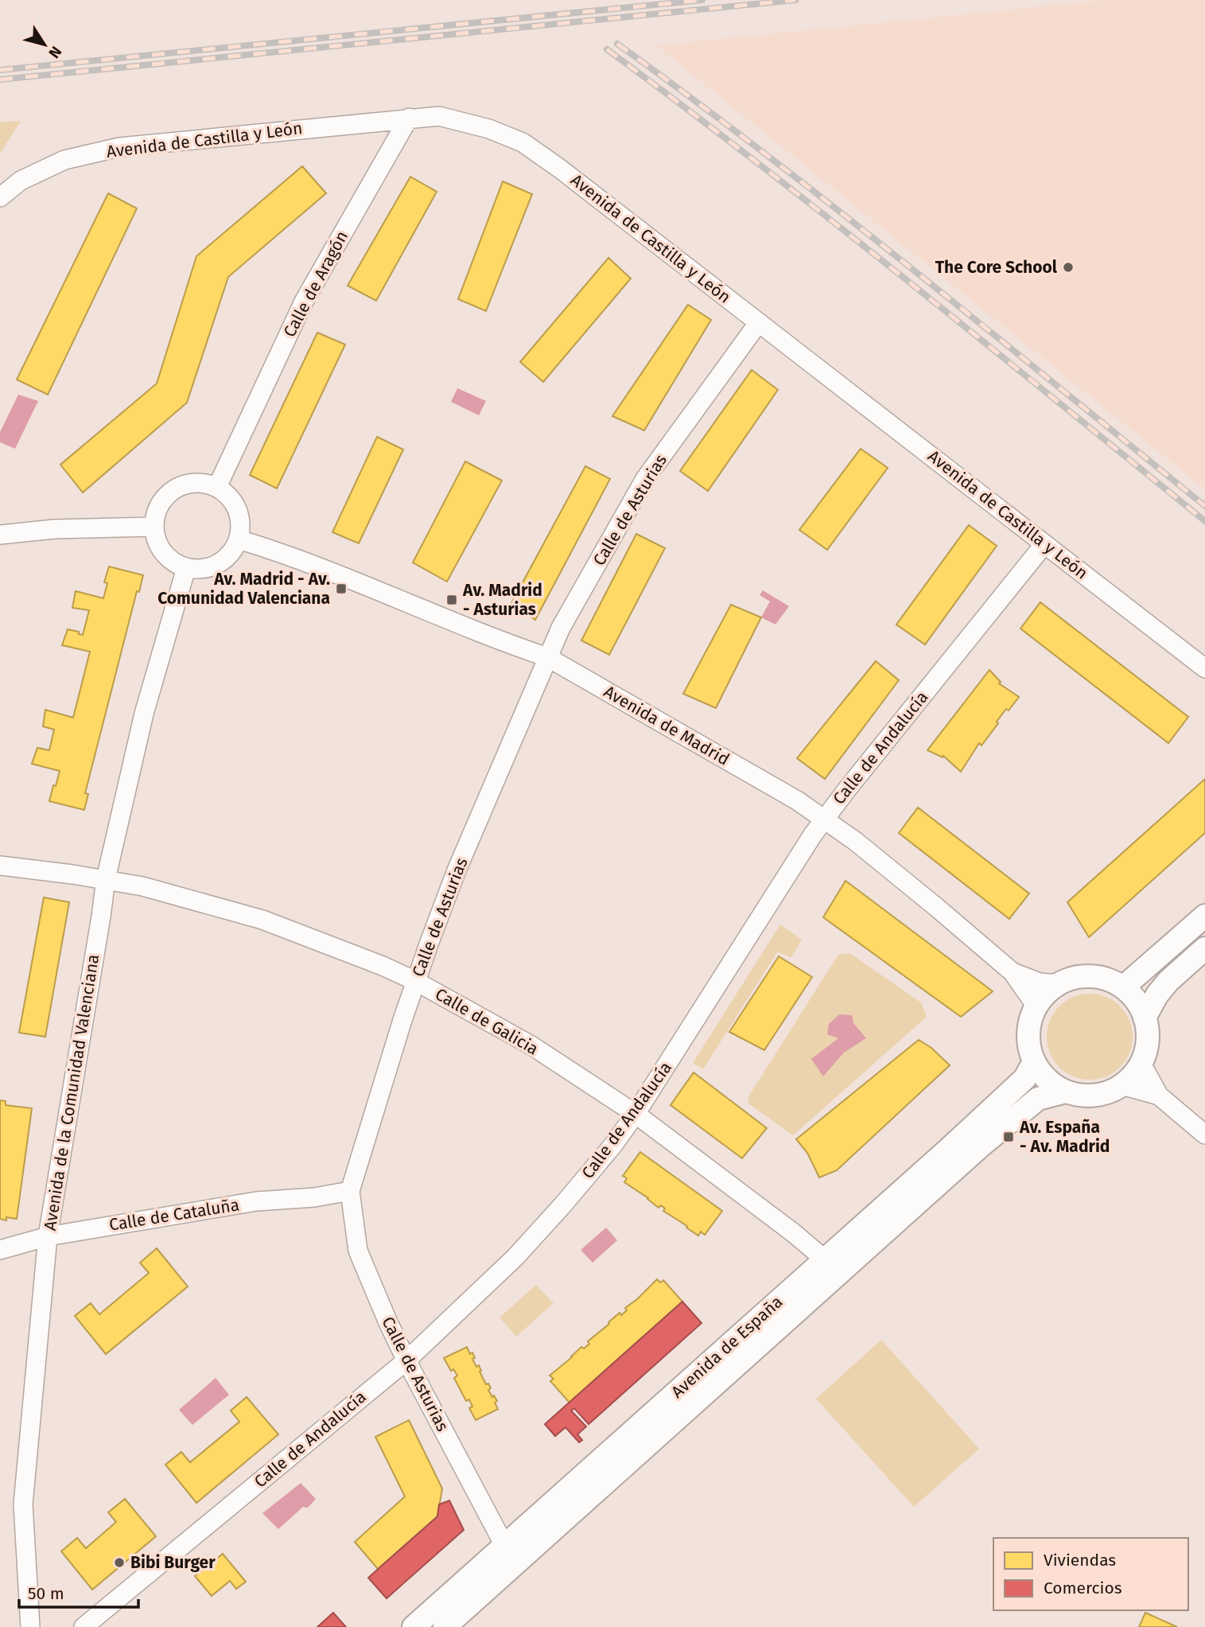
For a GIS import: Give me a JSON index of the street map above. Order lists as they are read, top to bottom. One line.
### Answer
{"streets":{"street":["Avenida de Castilla y León","Calle de Aragón","Calle de Asturias","Avenida de Madrid","Calle de Andalucía","Calle de Galicia","Avenida de la Comunidad Valenciana","Calle de Cataluña","Avenida de España"]},"crossings":[["Avenida de Castilla y León","Calle de Aragón"],["Avenida de Castilla y León","Calle de Asturias"],["Avenida de Castilla y León","Calle de Andalucía"],["Calle de Aragón","Avenida de Madrid"],["Calle de Aragón","Avenida de la Comunidad Valenciana"],["Calle de Asturias","Avenida de Madrid"],["Calle de Asturias","Calle de Andalucía"],["Calle de Asturias","Calle de Galicia"],["Calle de Asturias","Calle de Cataluña"],["Calle de Asturias","Avenida de España"],["Avenida de Madrid","Calle de Andalucía"],["Avenida de Madrid","Avenida de la Comunidad Valenciana"],["Avenida de Madrid","Avenida de España"],["Calle de Andalucía","Calle de Galicia"],["Calle de Galicia","Avenida de la Comunidad Valenciana"],["Calle de Galicia","Avenida de España"],["Avenida de la Comunidad Valenciana","Calle de Cataluña"]],"places":{"other":["The Core School","Bibi Burger"],"transit":["Av. Madrid - Av. Comunidad Valenciana","Av. Madrid - Asturias","Av. España - Av. Madrid"]},"legend":["Viviendas","Comercios"],"scale_bar":"50 m","north":"bottom right"}
